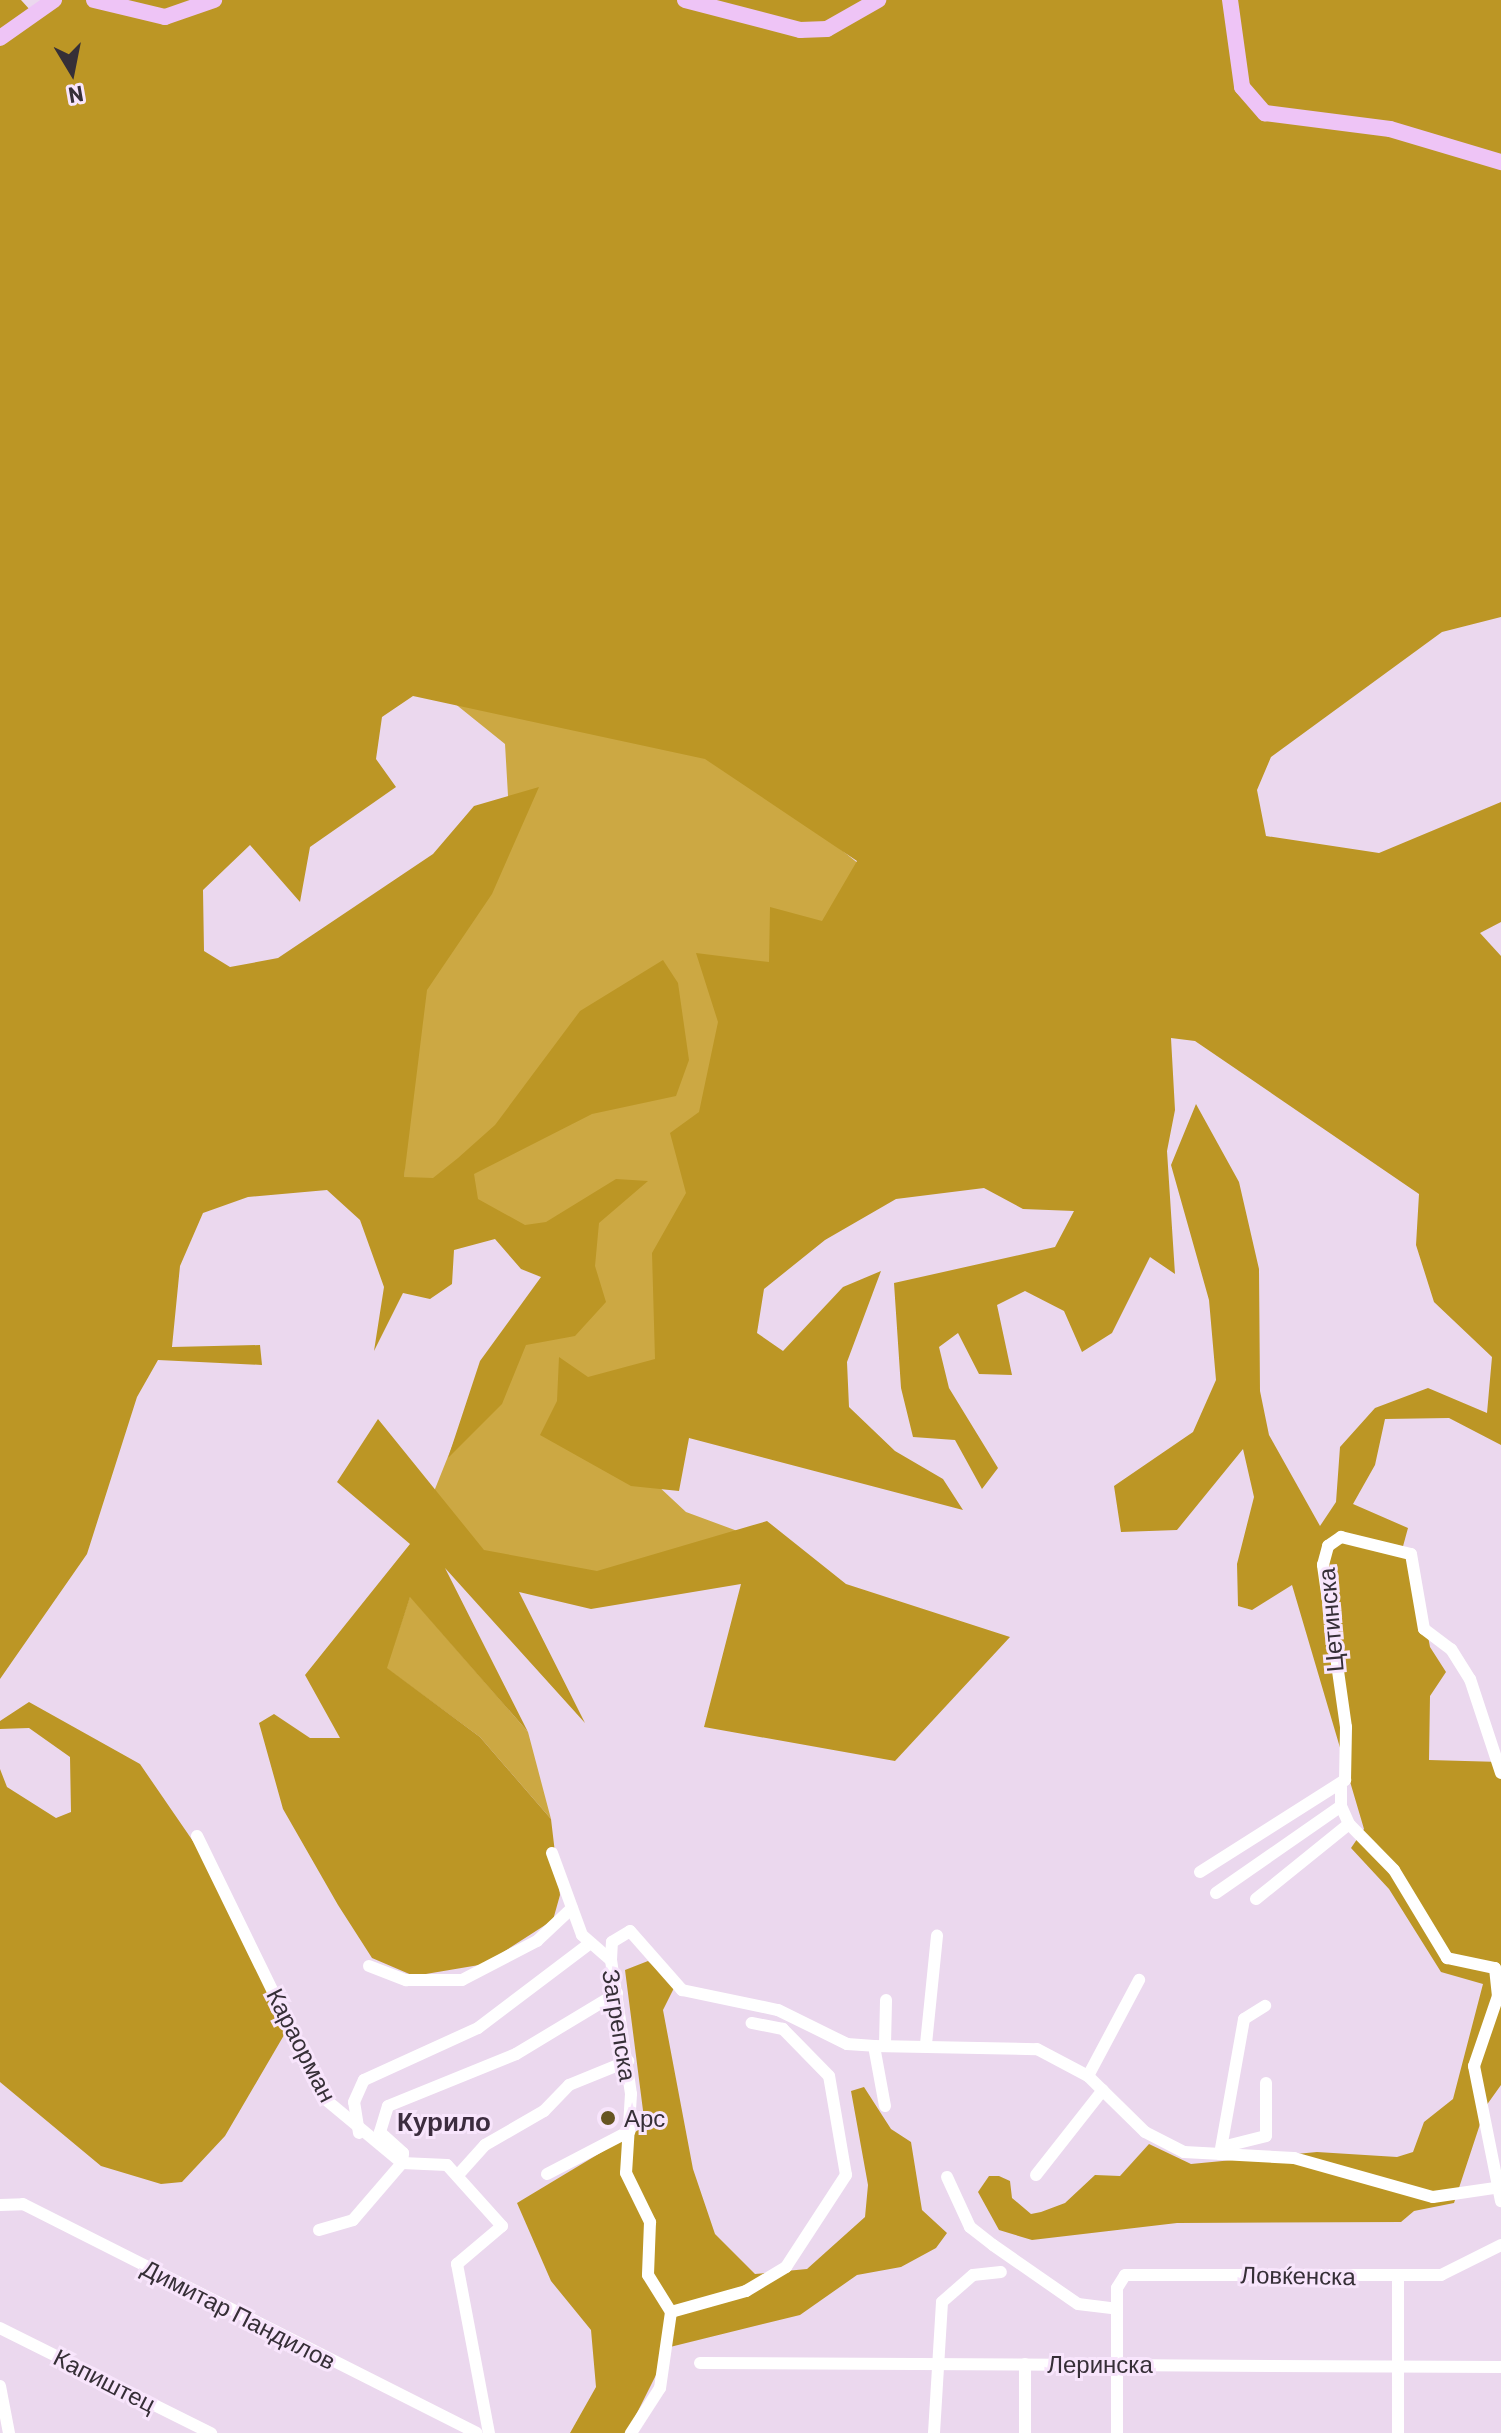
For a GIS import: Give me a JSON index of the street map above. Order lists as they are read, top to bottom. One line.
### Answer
{"streets":{"street":["Цетинска","Загрепска","Караорман","Ловќенска","Димитар Пандилов","Леринска","Капиштец"]},"crossings":[["Ловќенска","Леринска"]],"districts":["Курило"],"places":["Арс"],"north":"bottom"}
